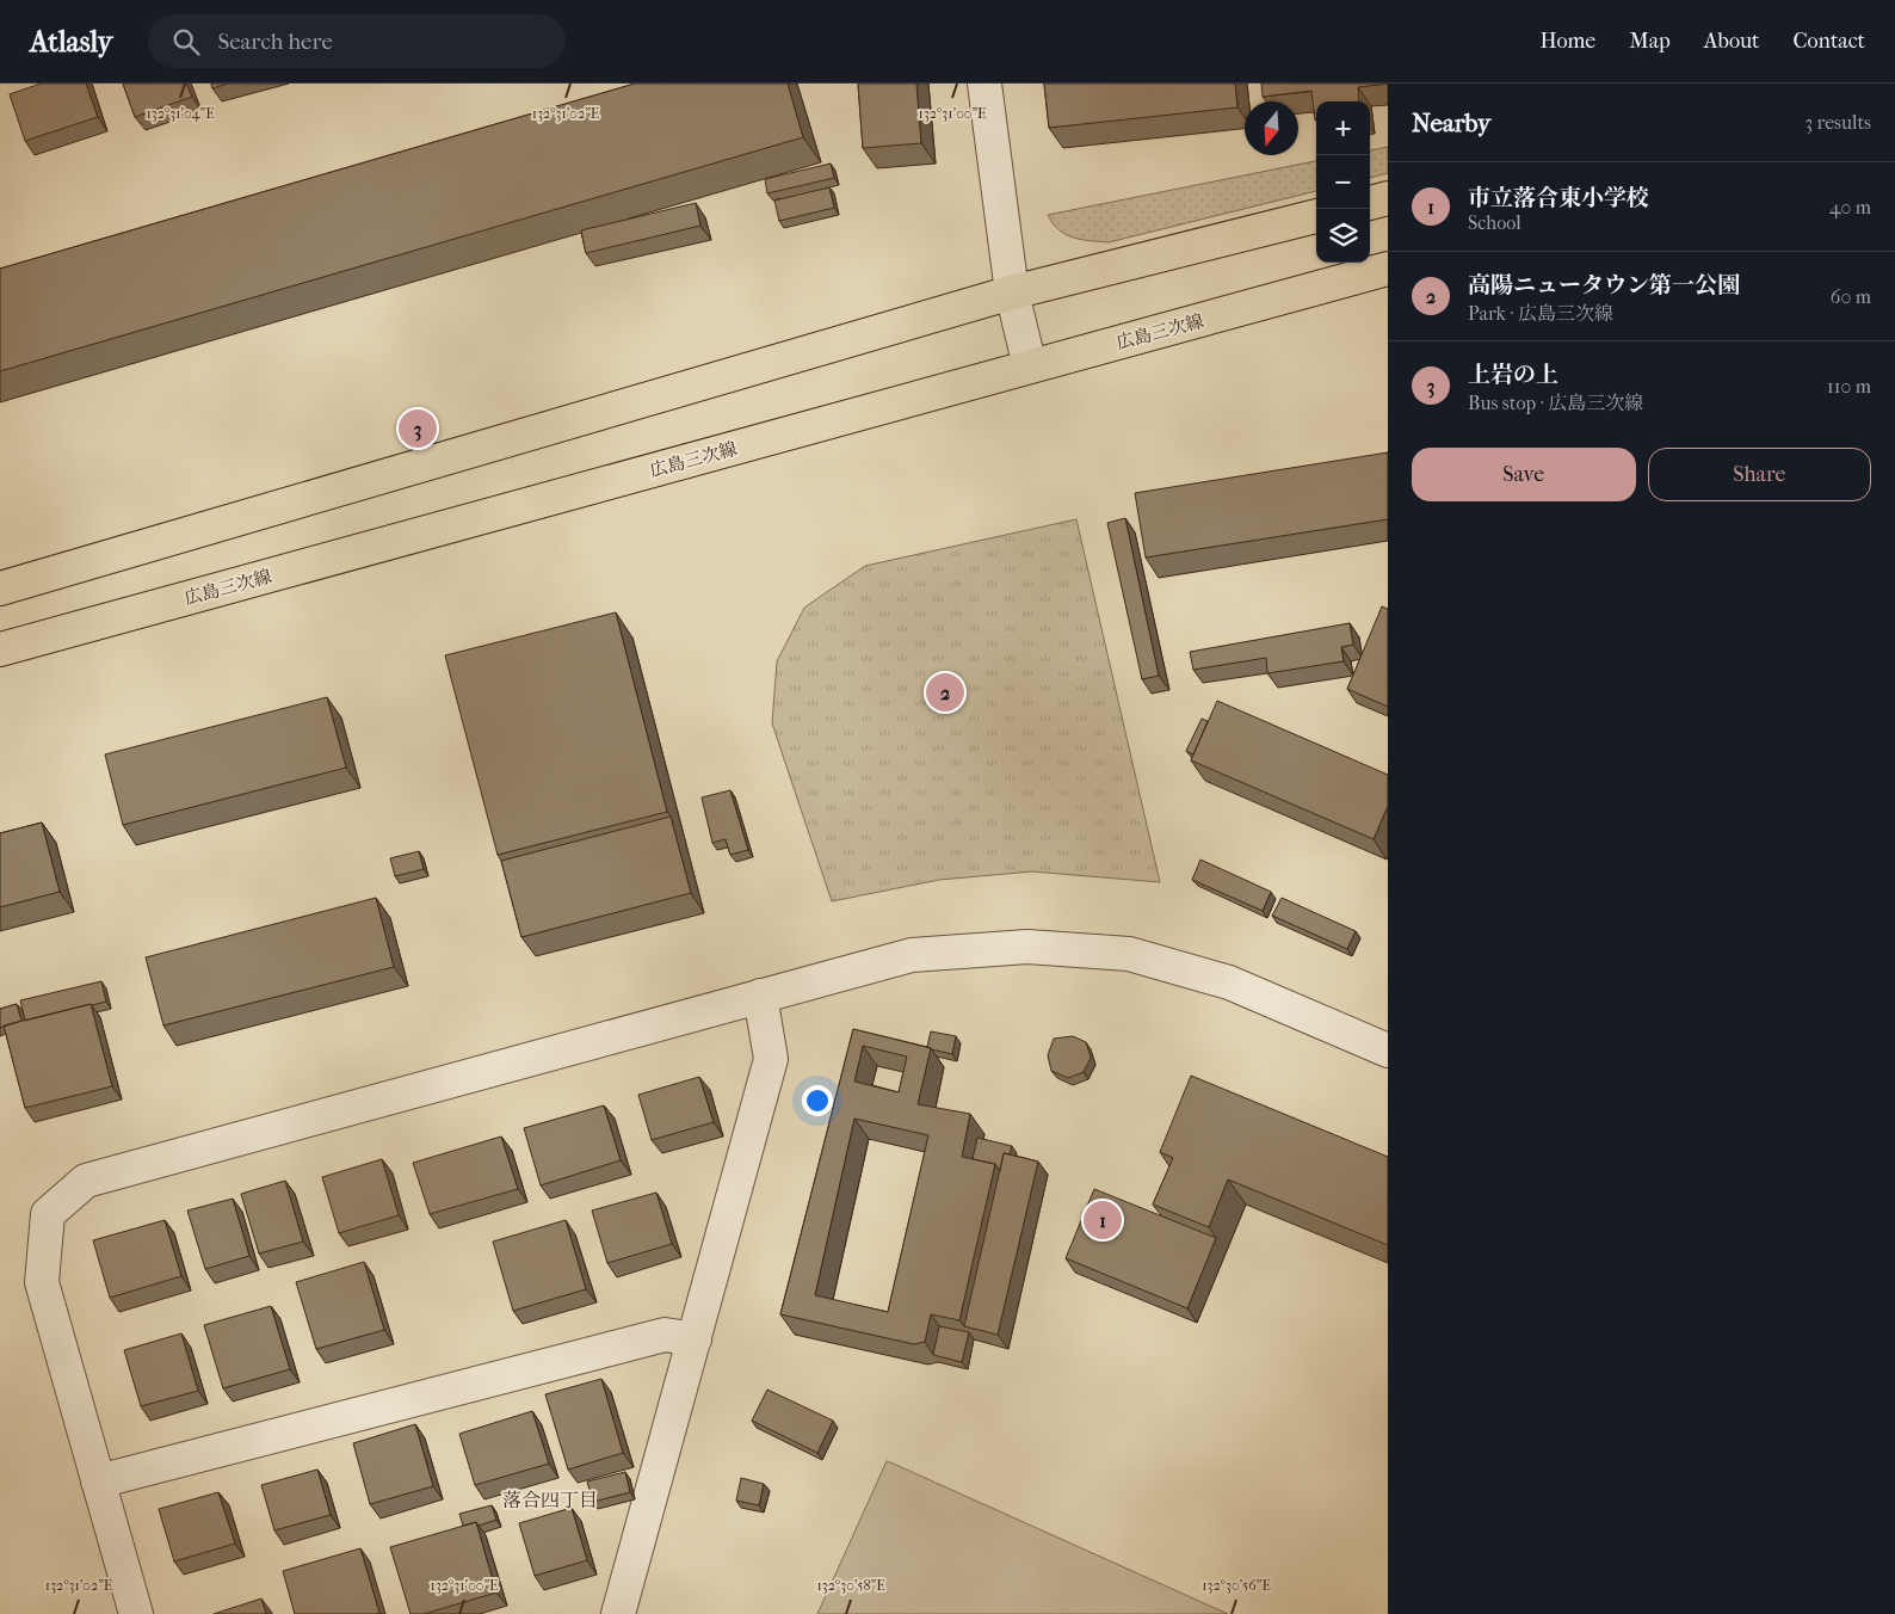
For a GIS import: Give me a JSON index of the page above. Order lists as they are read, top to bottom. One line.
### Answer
{"streets":{"main road":["広島三次線"]},"districts":["落合四丁目"],"north":"bottom","page":{"header":"Atlasly","search":"Search here","nav":["Home","Map","About","Contact"],"heading":["Nearby","3 results"],"map_buttons":["+","−"],"list":[{"mark":"1","name":"市立落合東小学校","note":"School","value":"40 m"},{"mark":"2","name":"高陽ニュータウン第一公園","note":"Park · 広島三次線","value":"60 m"},{"mark":"3","name":"上岩の上","note":"Bus stop · 広島三次線","value":"110 m"}],"pins":["3","2","1"],"buttons":["Save","Share"]},"coordinates":["132°31'04\"E","132°31'02\"E","132°31'00\"E","132°30'58\"E","132°30'56\"E"]}
